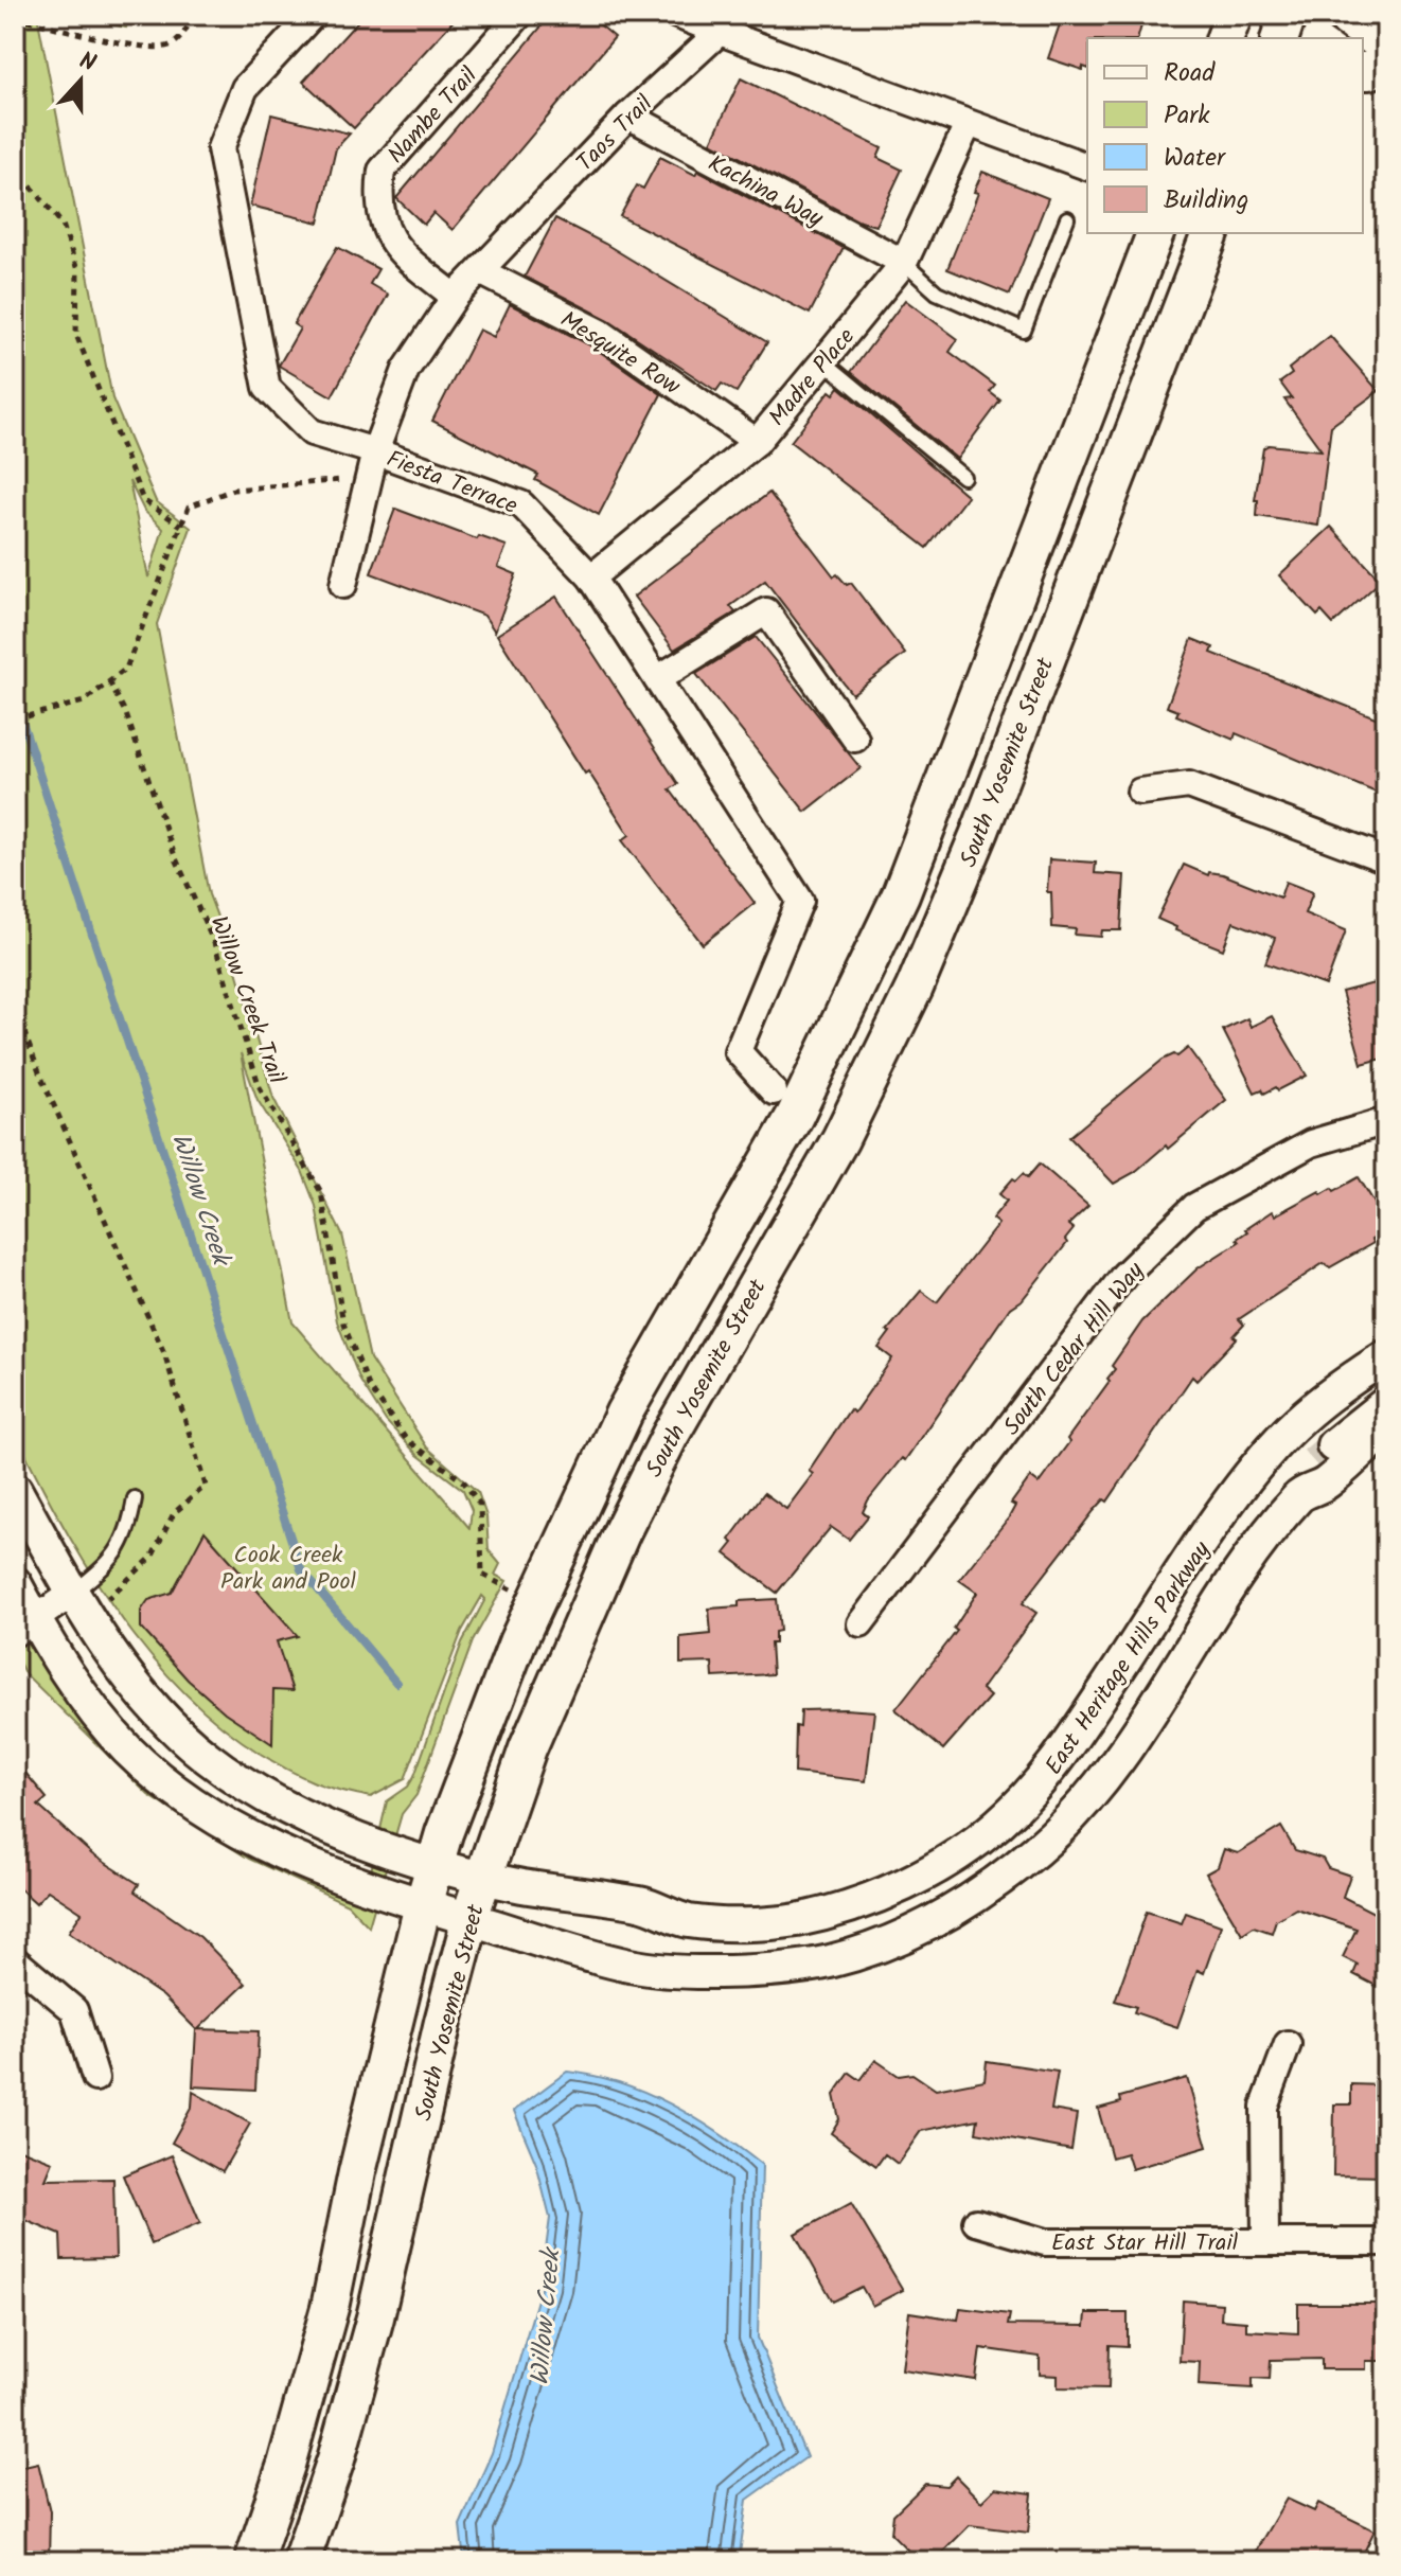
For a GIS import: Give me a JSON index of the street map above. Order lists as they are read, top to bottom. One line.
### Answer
{"streets":{"main road":["South Yosemite Street"],"street":["Nambe Trail","Taos Trail","Kachina Way","Mesquite Row","Madre Place","Fiesta Terrace","South Cedar Hill Way","East Heritage Hills Parkway","East Star Hill Trail"],"path":["Willow Creek Trail"]},"crossings":[["Nambe Trail","Taos Trail"],["Taos Trail","Kachina Way"],["Taos Trail","Mesquite Row"],["Taos Trail","Fiesta Terrace"],["Kachina Way","Madre Place"],["Mesquite Row","Madre Place"],["Madre Place","Fiesta Terrace"],["South Yosemite Street","East Heritage Hills Parkway"]],"water":["Willow Creek"],"parks":["Cook Creek Park and Pool"],"legend":["Road","Park","Water","Building"],"north":"top"}
